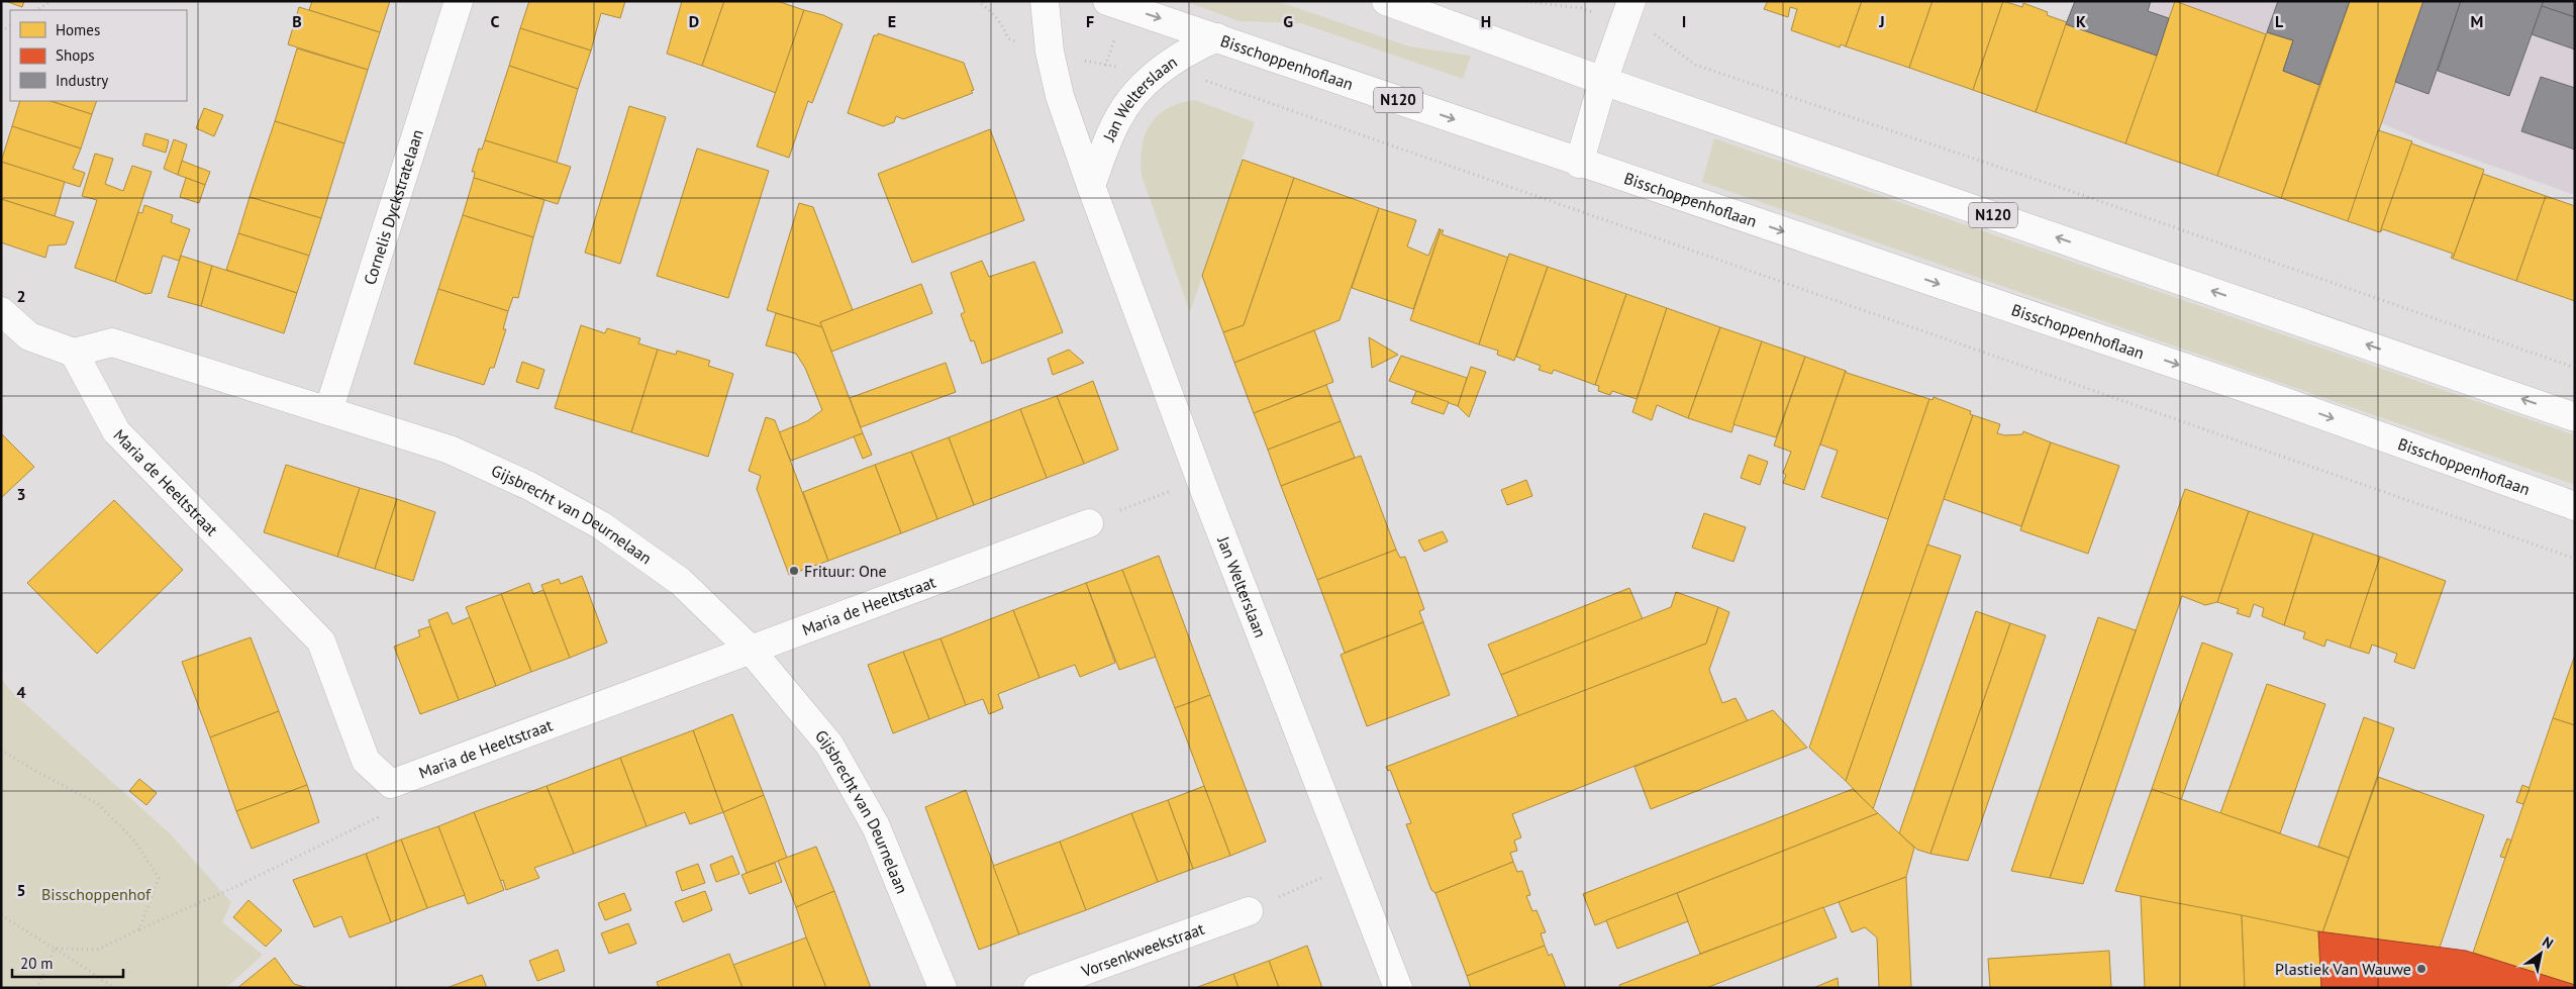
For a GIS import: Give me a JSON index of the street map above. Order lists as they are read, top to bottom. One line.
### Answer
{"streets":{"street":["Bisschoppenhoflaan","N120","Jan Welterslaan","Cornelis Dyckstratelaan","Maria de Heeltstraat","Gijsbrecht van Deurnelaan","Vorsenkweekstraat"]},"crossings":[["Bisschoppenhoflaan","Jan Welterslaan"],["Cornelis Dyckstratelaan","Gijsbrecht van Deurnelaan"],["Maria de Heeltstraat","Gijsbrecht van Deurnelaan"]],"parks":["Bisschoppenhof"],"places":["Frituur: One","Plastiek Van Wauwe"],"legend":["Homes","Shops","Industry"],"scale_bar":"20 m","north":"top right","grid":{"columns":["B","C","D","E","F","G","H","I","J","K","L","M"],"rows":["2","3","4","5"]}}
